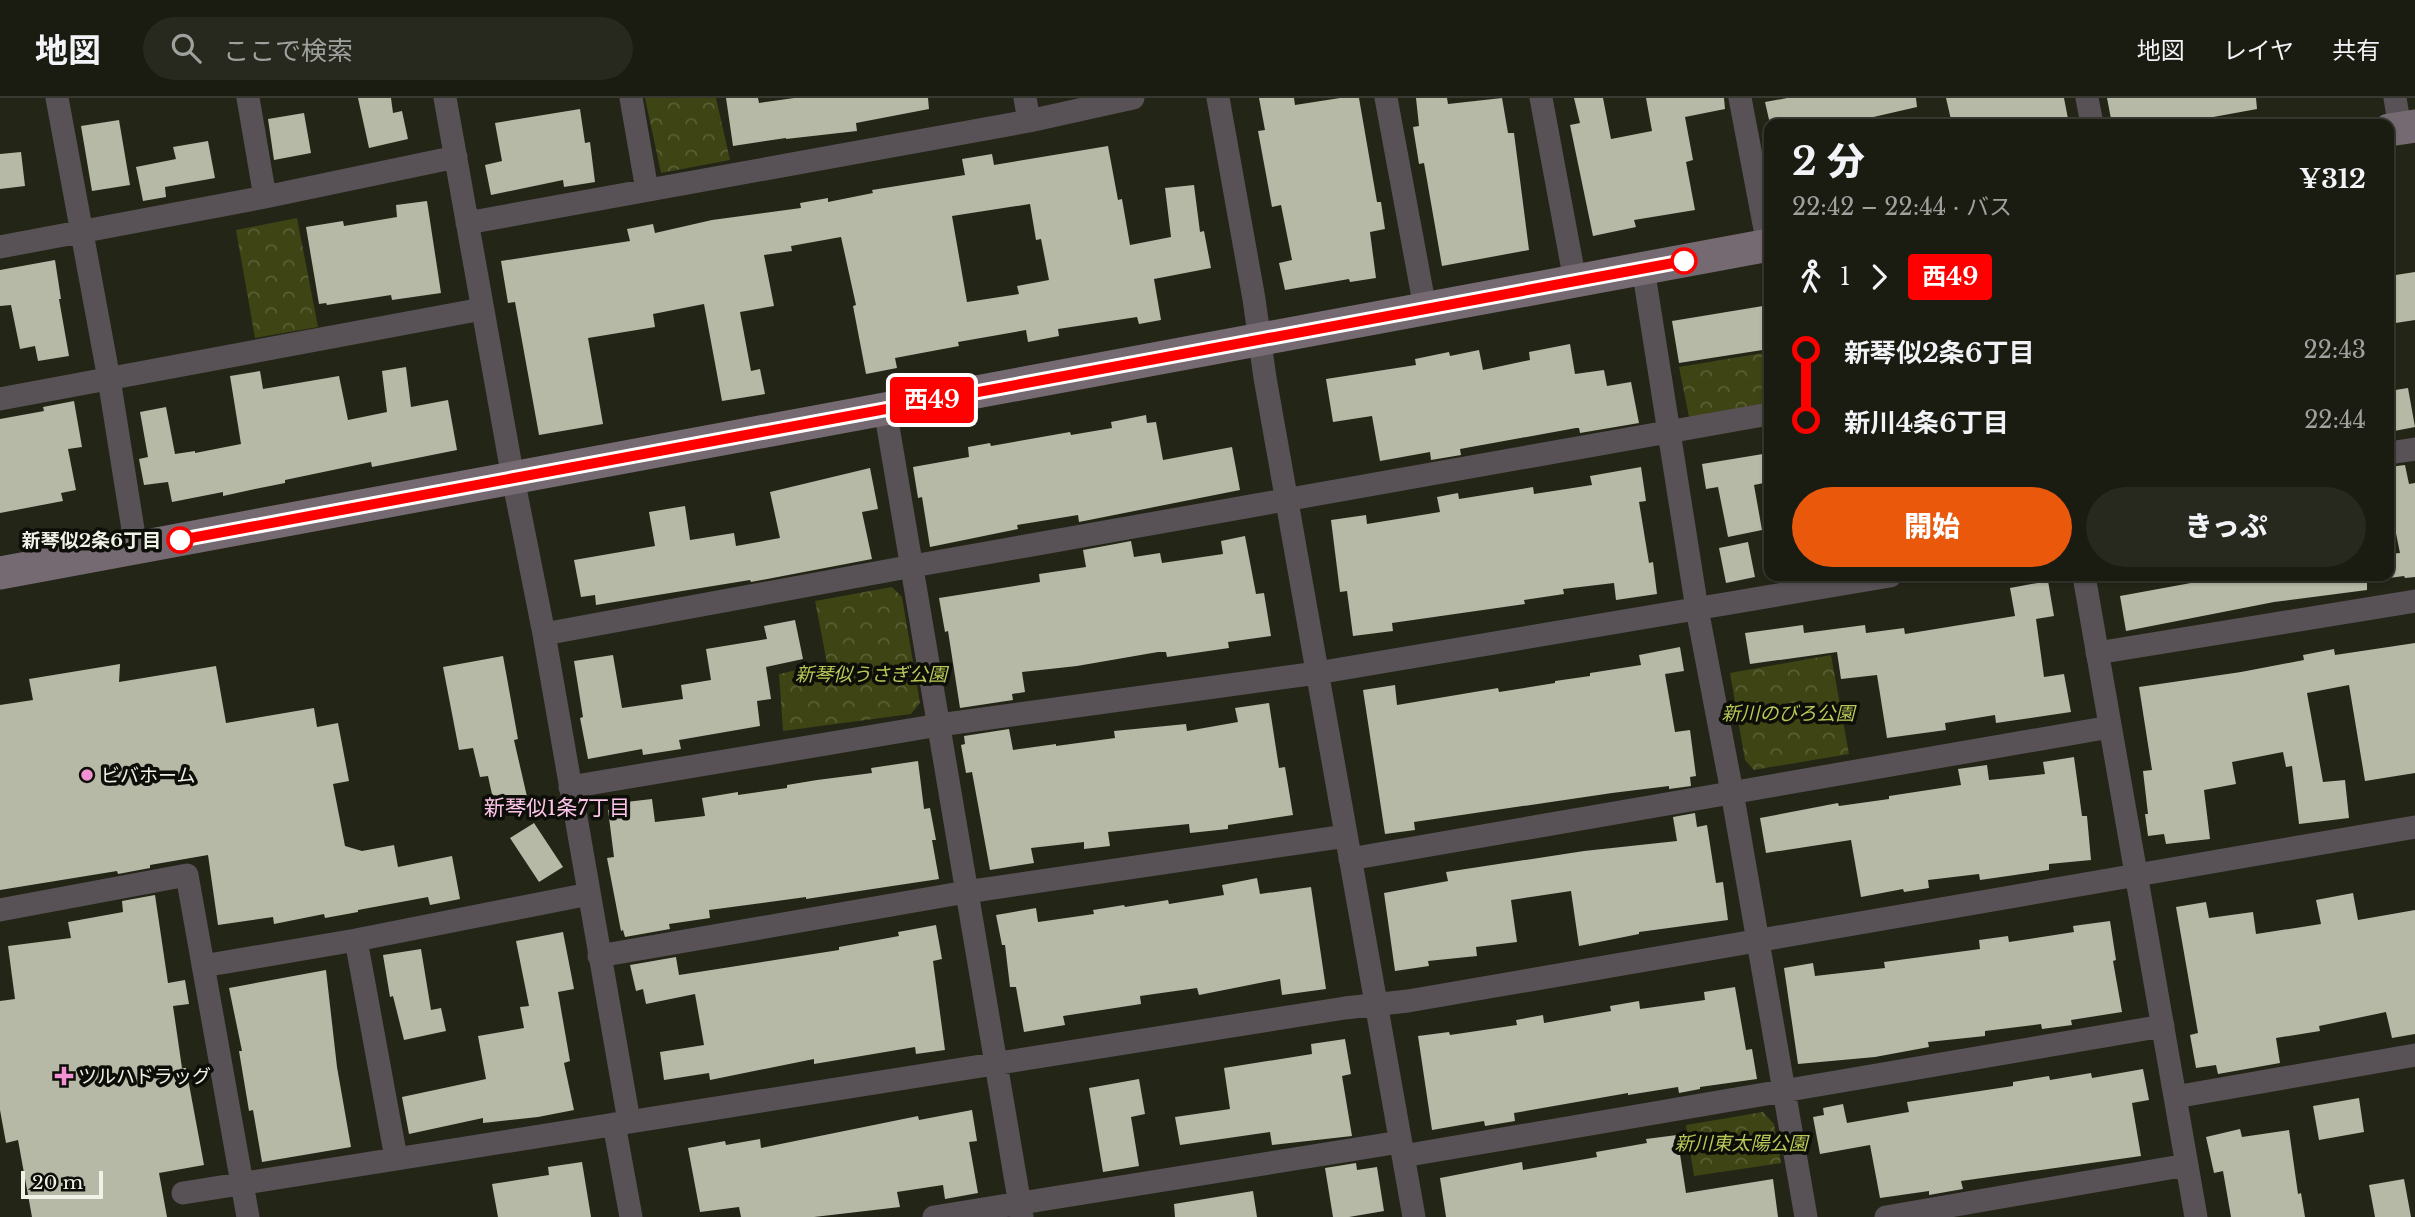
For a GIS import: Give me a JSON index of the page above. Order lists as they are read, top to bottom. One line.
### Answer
{"districts":["新琴似1条7丁目"],"parks":["新琴似うさぎ公園","新川のびろ公園","新川東太陽公園"],"places":{"other":["新琴似2条6丁目","ビバホーム"],"health":["ツルハドラッグ"]},"lines":["bus line 西49"],"scale_bar":"20 m","page":{"header":"地図","search":"ここで検索","nav":["地図","レイヤ","共有"],"on_map":"西49","heading":["2 分","22:42 – 22:44 · バス","¥312"],"legs":["1","西49"],"list":[{"name":"新琴似2条6丁目","value":"22:43"},{"name":"新川4条6丁目","value":"22:44"}],"buttons":["開始","きっぷ"],"scale":"20 m"}}
